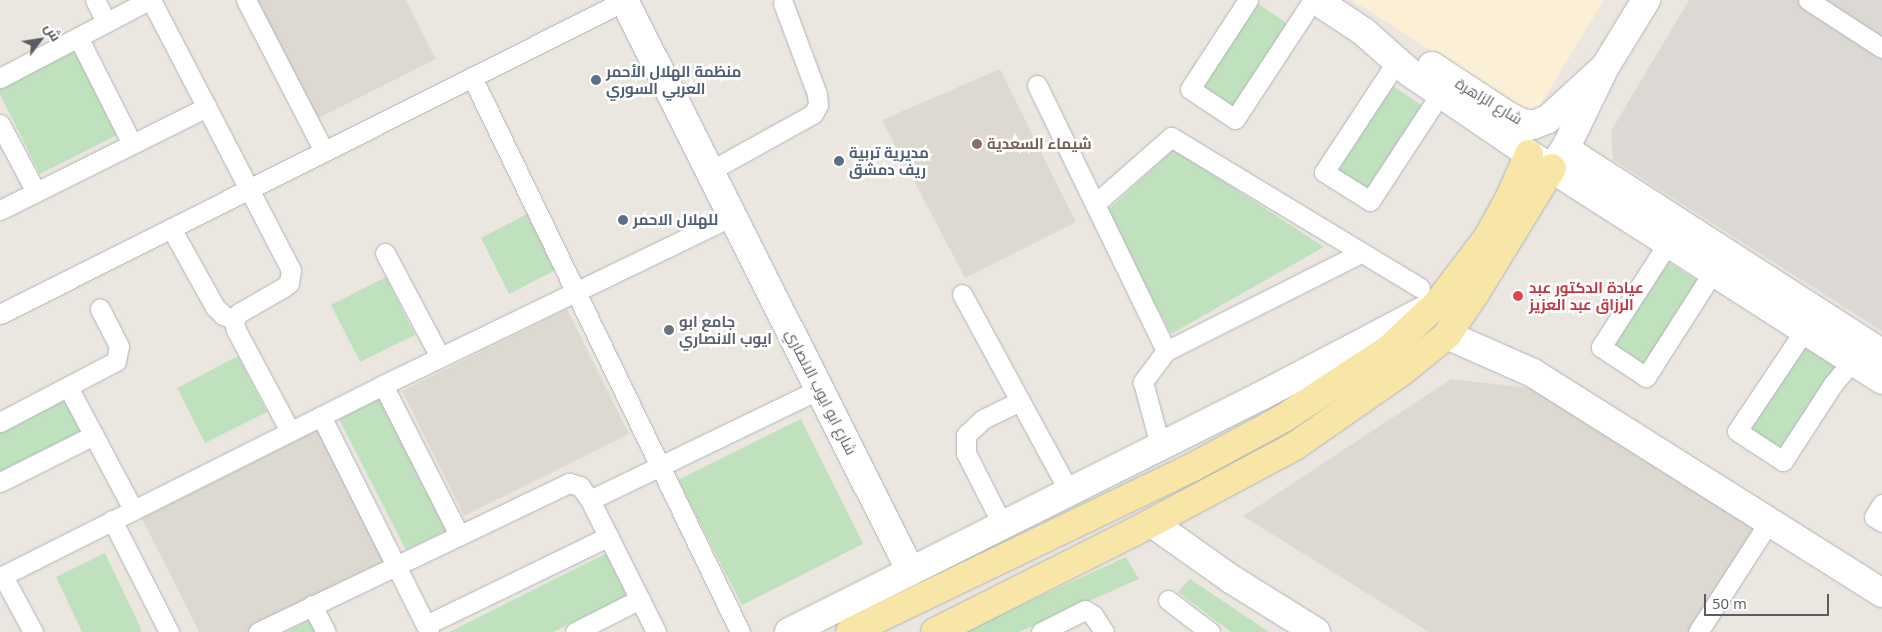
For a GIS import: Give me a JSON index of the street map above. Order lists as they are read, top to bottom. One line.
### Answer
{"streets":{"main road":["شارع الزاهرة","شارع ابو ايوب الانصاري"]},"places":["منظمة الهلال الأحمر العربي السوري","شيماء السعدية","مديرية تربية ريف دمشق","للهلال الاحمر","عيادة الدكتور عبد الرزاق عبد العزيز","جامع ابو ايوب الانصاري"],"scale_bar":"50 m","north":"top right"}
